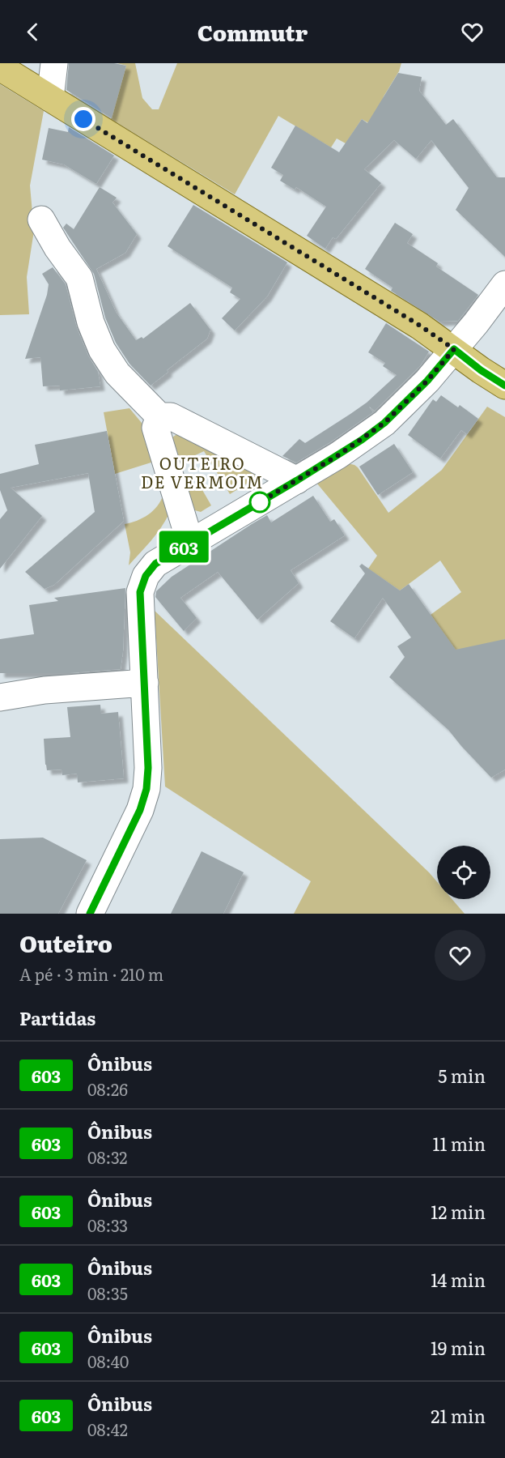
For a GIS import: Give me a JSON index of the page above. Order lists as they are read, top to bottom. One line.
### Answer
{"districts":["OUTEIRO DE VERMOIM"],"lines":["bus line 603"],"page":{"header":"Commutr","on_map":"603","heading":[["Outeiro","A pé · 3 min · 210 m"],"Partidas"],"list":[{"mark":"603","name":"Ônibus","note":"08:26","value":"5 min"},{"mark":"603","name":"Ônibus","note":"08:32","value":"11 min"},{"mark":"603","name":"Ônibus","note":"08:33","value":"12 min"},{"mark":"603","name":"Ônibus","note":"08:35","value":"14 min"},{"mark":"603","name":"Ônibus","note":"08:40","value":"19 min"},{"mark":"603","name":"Ônibus","note":"08:42","value":"21 min"}]}}
